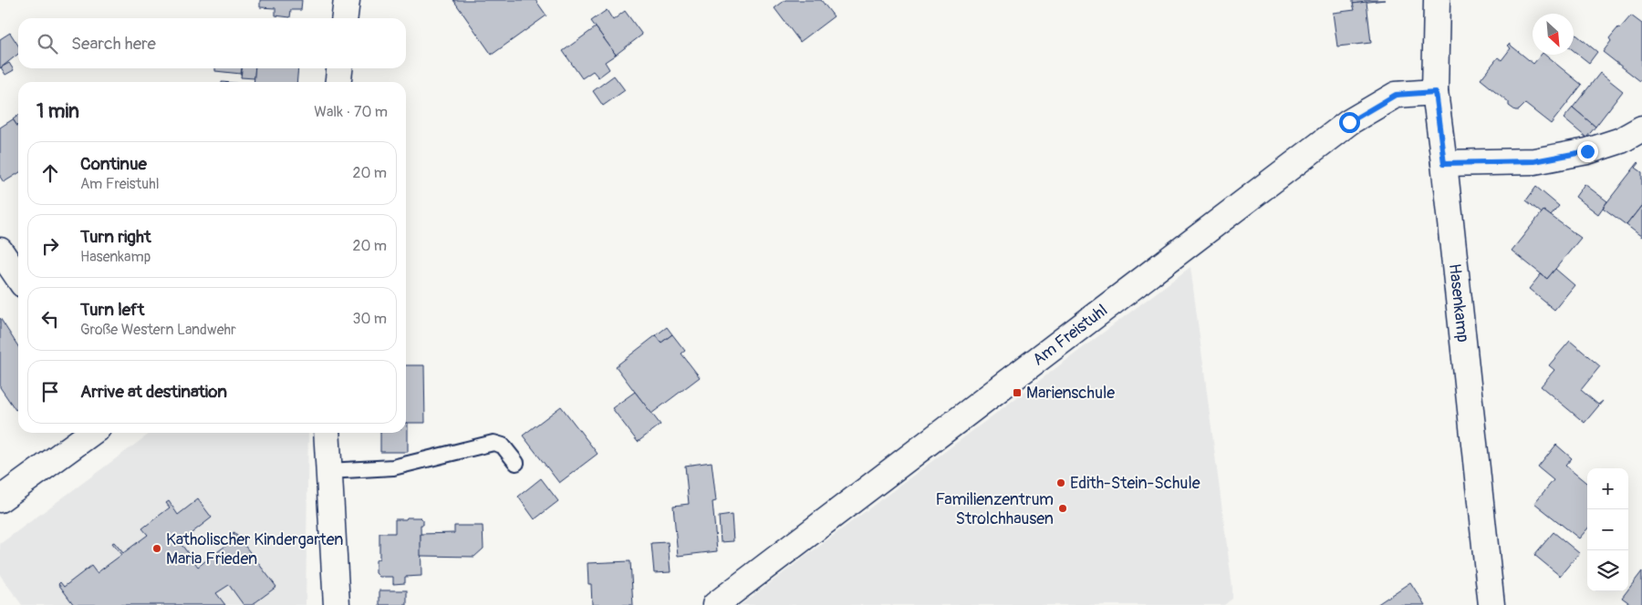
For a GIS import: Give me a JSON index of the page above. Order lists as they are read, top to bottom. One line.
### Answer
{"streets":{"street":["Hasenkamp","Am Freistuhl"]},"crossings":[["Hasenkamp","Am Freistuhl"]],"places":{"transit":["Marienschule"],"other":["Edith-Stein-Schule","Familienzentrum Strolchhausen","Katholischer Kindergarten Maria Frieden"]},"north":"bottom right","page":{"search":"Search here","heading":["1 min","Walk · 70 m"],"list":[["Continue","Am Freistuhl","20 m"],["Turn right","Hasenkamp","20 m"],["Turn left","Große Western Landwehr","30 m"],"Arrive at destination"],"map_buttons":["+","−"]}}
